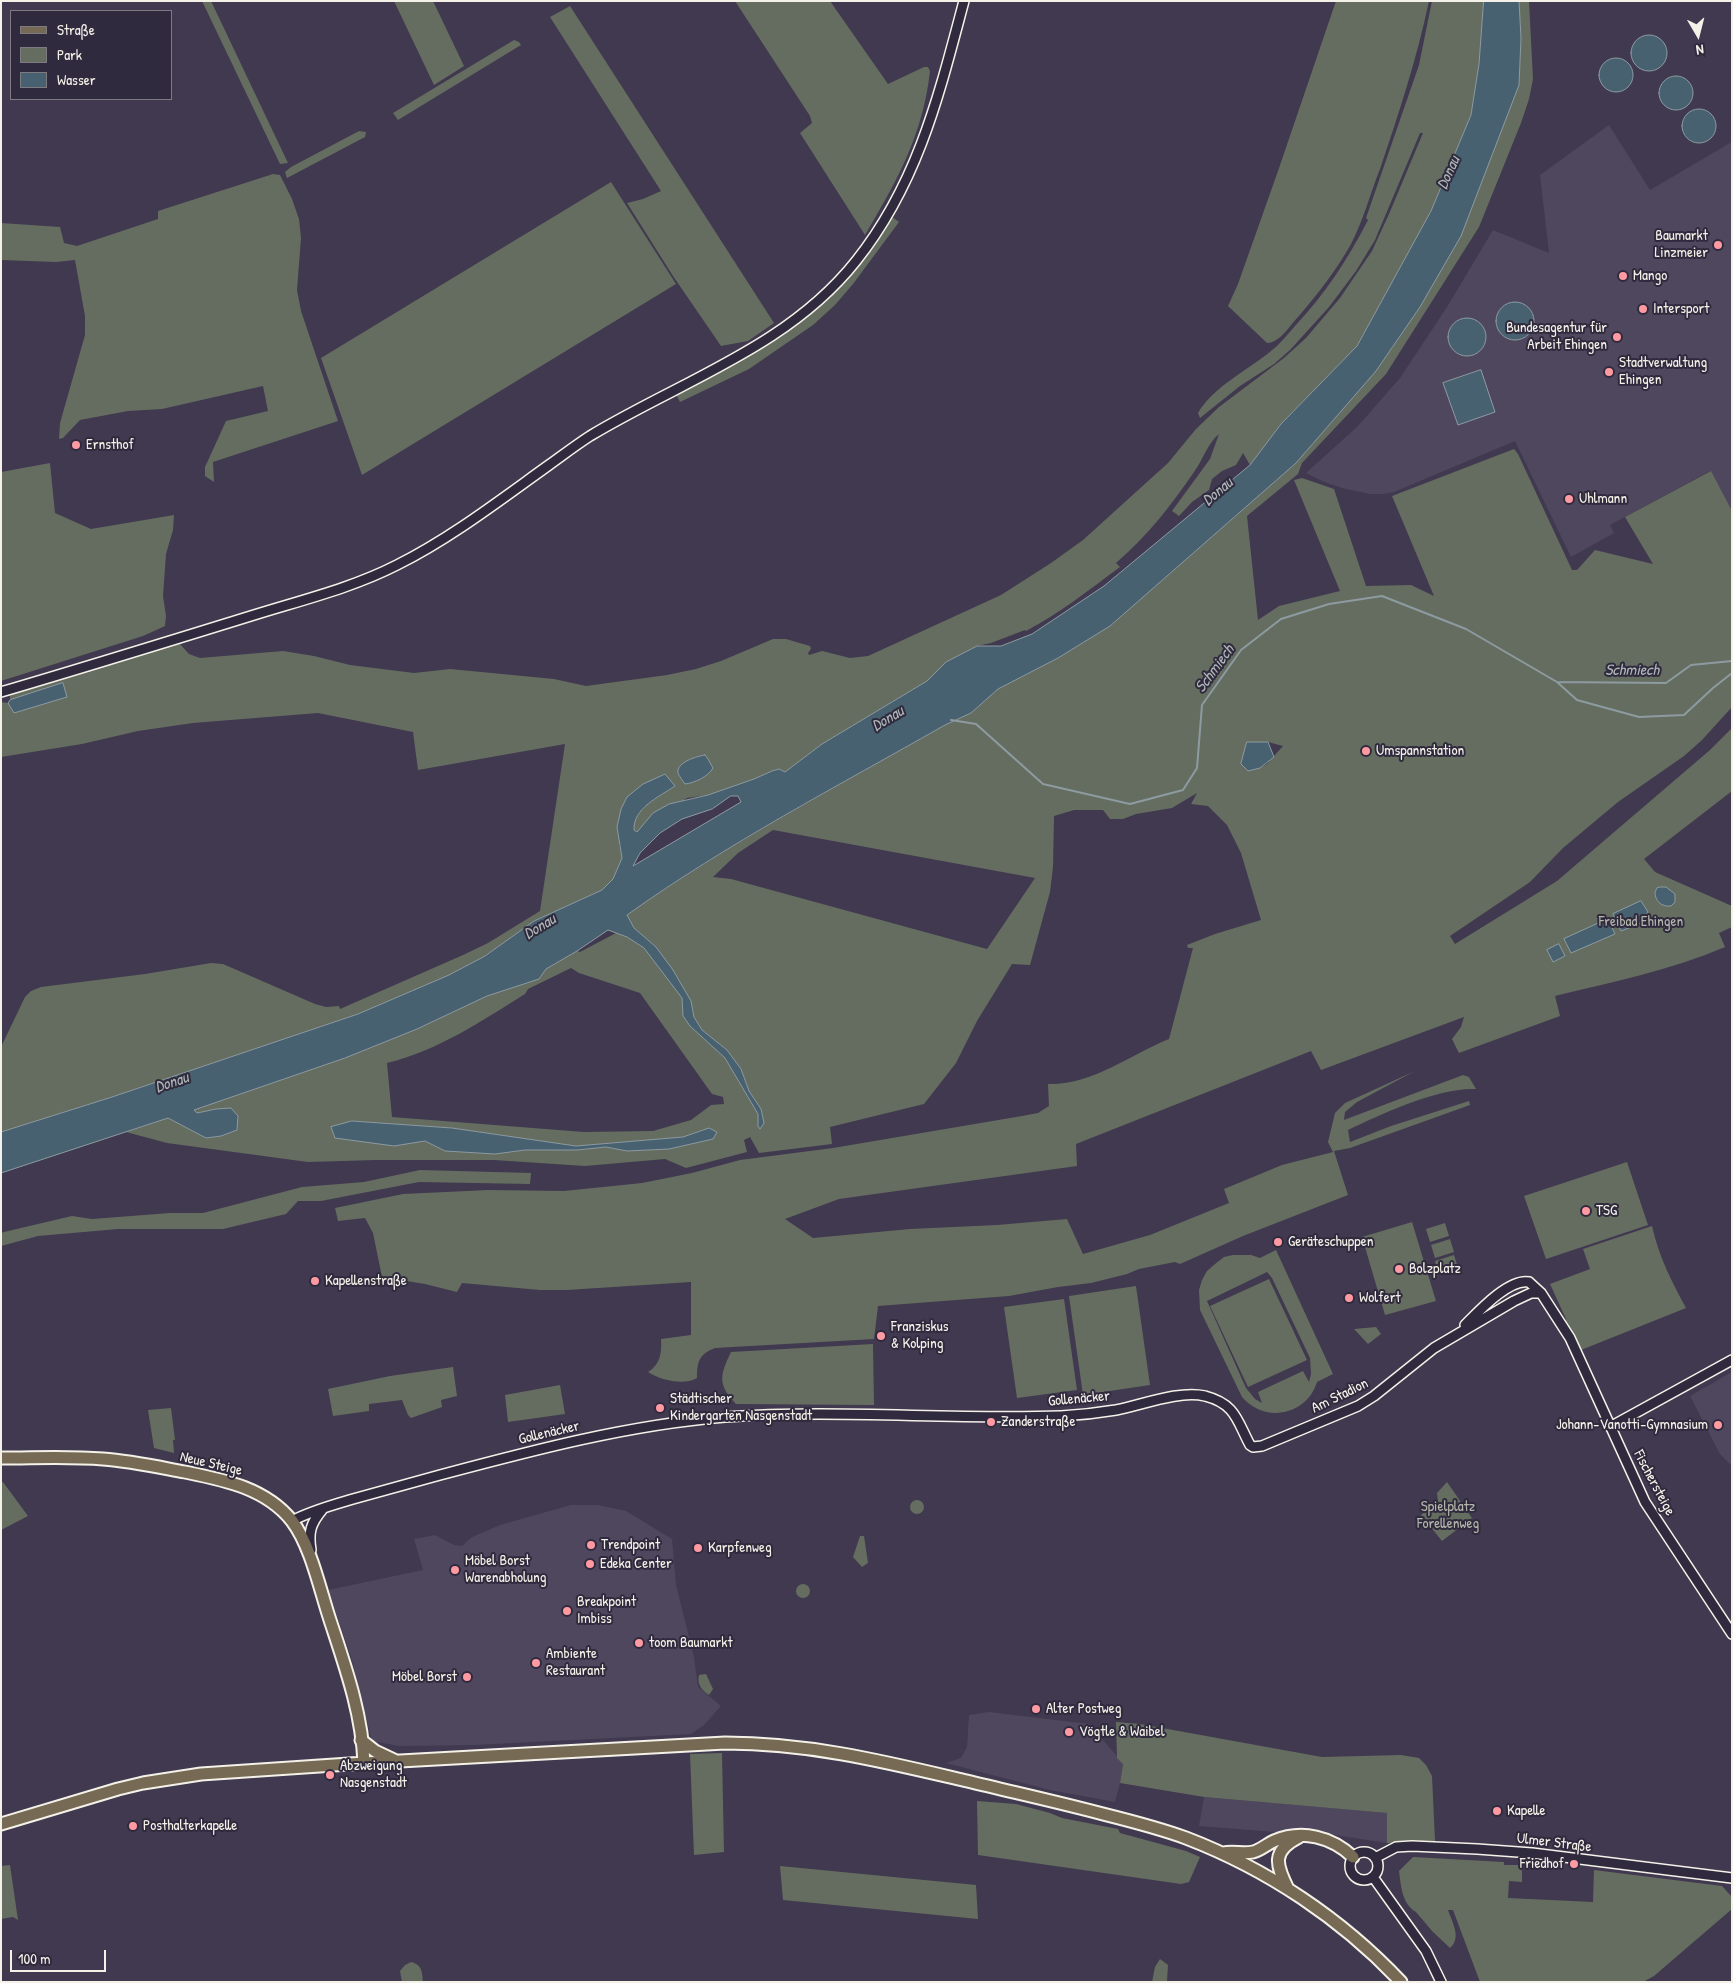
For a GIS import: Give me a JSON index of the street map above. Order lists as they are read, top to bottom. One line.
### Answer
{"streets":{"main road":["Neue Steige"],"street":["Am Stadion","Gollenäcker","Fischersteige","Ulmer Straße"]},"crossings":[["Am Stadion","Gollenäcker"],["Am Stadion","Fischersteige"],["Gollenäcker","Neue Steige"]],"water":["Donau","Schmiech"],"parks":["Freibad Ehingen","Spielplatz Forellenweg"],"places":["Baumarkt Linzmeier","Mango","Intersport","Bundesagentur für Arbeit Ehingen","Stadtverwaltung Ehingen","Ernsthof","Uhlmann","Umspannstation","TSG","Geräteschuppen","Bolzplatz","Kapellenstraße","Wolfert","Franziskus & Kolping","Städtischer Kindergarten Nasgenstadt","Zanderstraße","Johann-Vanotti-Gymnasium","Trendpoint","Karpfenweg","Edeka Center","Möbel Borst Warenabholung","Breakpoint Imbiss","toom Baumarkt","Ambiente Restaurant","Möbel Borst","Alter Postweg","Vögtle & Waibel","Abzweigung Nasgenstadt","Kapelle","Posthalterkapelle","Friedhof"],"legend":["Straße","Park","Wasser"],"scale_bar":"100 m","north":"bottom"}
